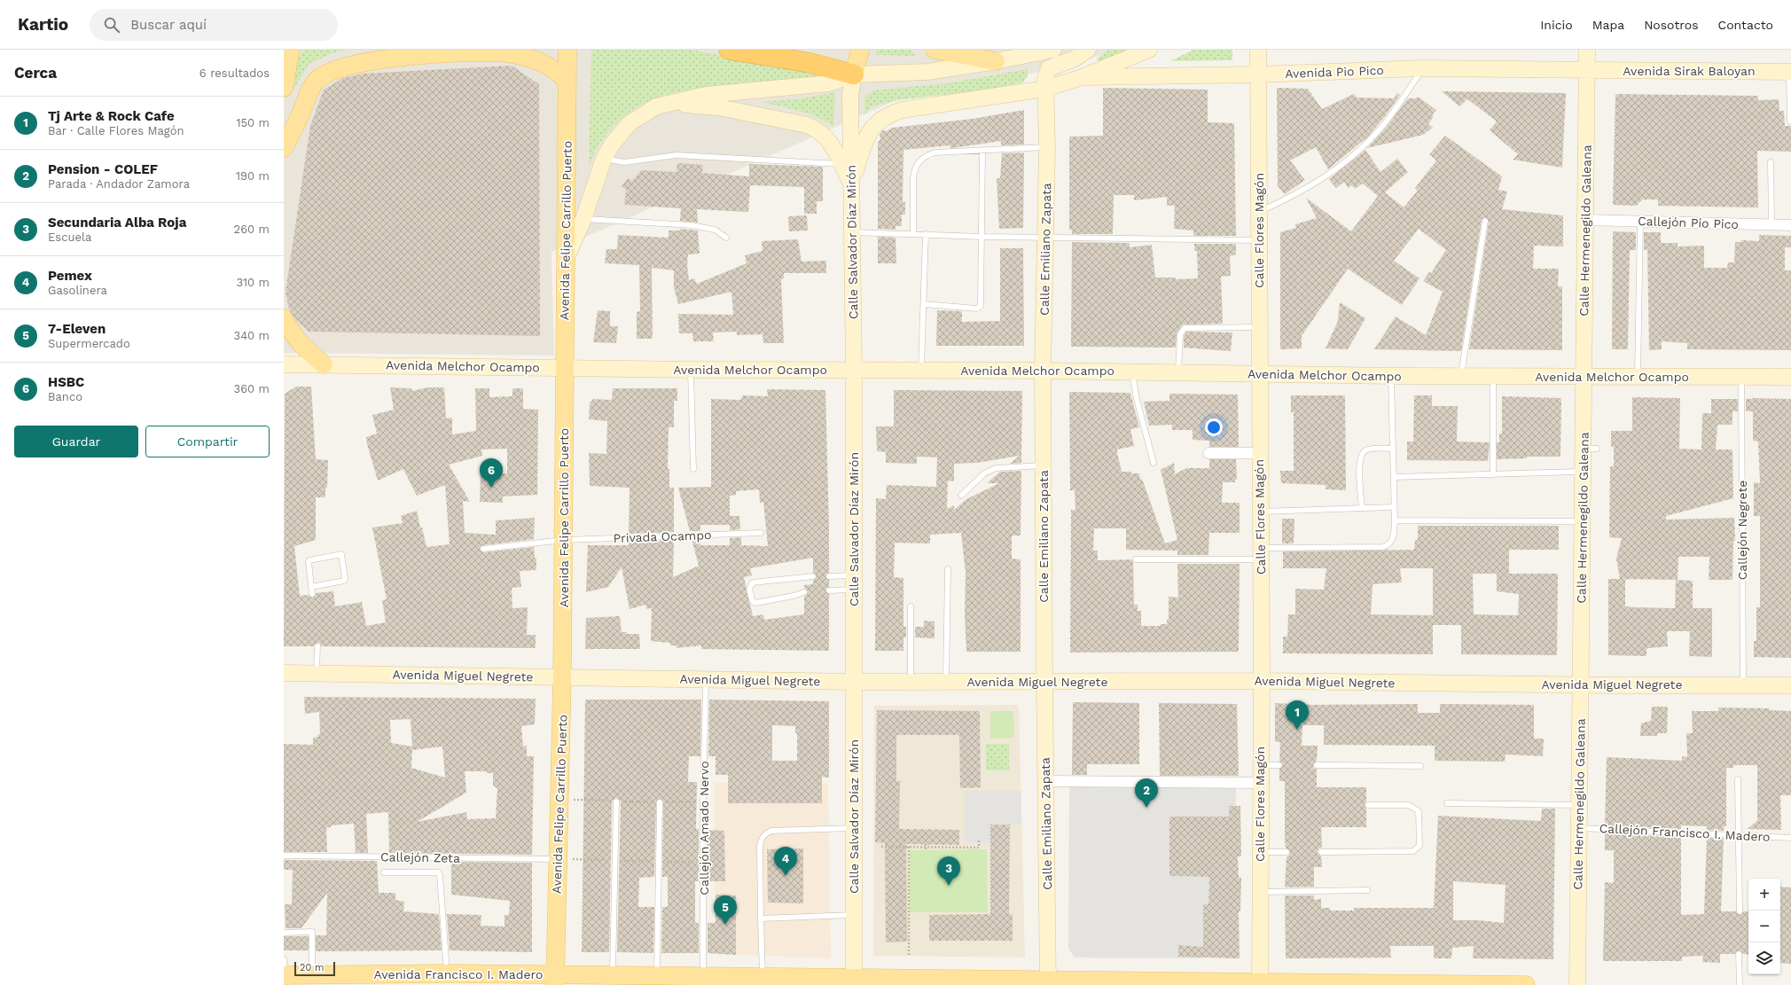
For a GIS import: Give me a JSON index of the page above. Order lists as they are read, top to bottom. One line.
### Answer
{"streets":{"main road":["Avenida Felipe Carrillo Puerto","Avenida Francisco I. Madero"],"street":["Avenida Sirak Baloyan","Avenida Pio Pico","Callejón Pío Pico","Calle Flores Magón","Calle Hermenegildo Galeana","Calle Salvador Díaz Mirón","Calle Emiliano Zapata","Avenida Melchor Ocampo","Avenida Miguel Negrete"],"lane":["Callejón Negrete","Privada Ocampo","Callejón Amado Nervo","Callejón Francisco I. Madero","Callejón Zeta"]},"crossings":[["Avenida Sirak Baloyan","Avenida Pio Pico"],["Avenida Sirak Baloyan","Calle Hermenegildo Galeana"],["Avenida Pio Pico","Calle Flores Magón"],["Avenida Pio Pico","Calle Hermenegildo Galeana"],["Callejón Pío Pico","Calle Hermenegildo Galeana"],["Avenida Felipe Carrillo Puerto","Avenida Melchor Ocampo"],["Avenida Felipe Carrillo Puerto","Privada Ocampo"],["Avenida Felipe Carrillo Puerto","Avenida Miguel Negrete"],["Avenida Felipe Carrillo Puerto","Callejón Zeta"],["Avenida Felipe Carrillo Puerto","Avenida Francisco I. Madero"],["Calle Flores Magón","Avenida Melchor Ocampo"],["Calle Flores Magón","Avenida Miguel Negrete"],["Calle Flores Magón","Avenida Francisco I. Madero"],["Calle Hermenegildo Galeana","Avenida Melchor Ocampo"],["Calle Hermenegildo Galeana","Avenida Miguel Negrete"],["Calle Hermenegildo Galeana","Callejón Francisco I. Madero"],["Calle Salvador Díaz Mirón","Avenida Melchor Ocampo"],["Calle Salvador Díaz Mirón","Avenida Miguel Negrete"],["Calle Salvador Díaz Mirón","Avenida Francisco I. Madero"],["Calle Emiliano Zapata","Avenida Melchor Ocampo"],["Calle Emiliano Zapata","Avenida Miguel Negrete"],["Calle Emiliano Zapata","Avenida Francisco I. Madero"],["Avenida Melchor Ocampo","Callejón Negrete"],["Callejón Negrete","Avenida Miguel Negrete"],["Avenida Miguel Negrete","Callejón Amado Nervo"],["Callejón Amado Nervo","Avenida Francisco I. Madero"]],"scale_bar":"20 m","page":{"header":"Kartio","search":"Buscar aquí","nav":["Inicio","Mapa","Nosotros","Contacto"],"heading":["Cerca","6 resultados"],"list":[{"mark":"1","name":"Tj Arte & Rock Cafe","note":"Bar · Calle Flores Magón","value":"150 m"},{"mark":"2","name":"Pension - COLEF","note":"Parada · Andador Zamora","value":"190 m"},{"mark":"3","name":"Secundaria Alba Roja","note":"Escuela","value":"260 m"},{"mark":"4","name":"Pemex","note":"Gasolinera","value":"310 m"},{"mark":"5","name":"7-Eleven","note":"Supermercado","value":"340 m"},{"mark":"6","name":"HSBC","note":"Banco","value":"360 m"}],"buttons":["Guardar","Compartir"],"pins":["6","1","2","4","3","5"],"map_buttons":["+","−"],"scale":"20 m"}}
